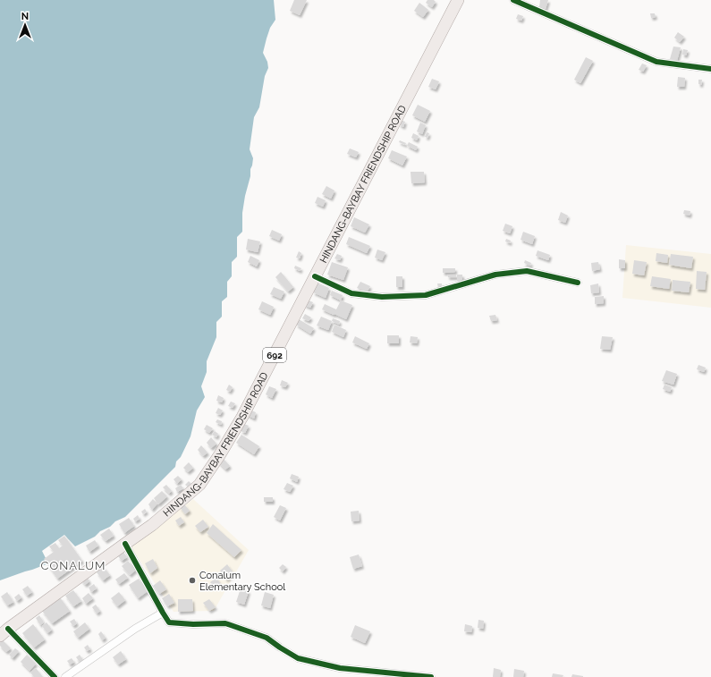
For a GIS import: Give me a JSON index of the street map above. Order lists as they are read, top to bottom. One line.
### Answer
{"streets":{"main road":["HINDANG-BAYBAY FRIENDSHIP ROAD","692"]},"districts":["CONALUM"],"places":["Conalum Elementary School"],"north":"top"}
